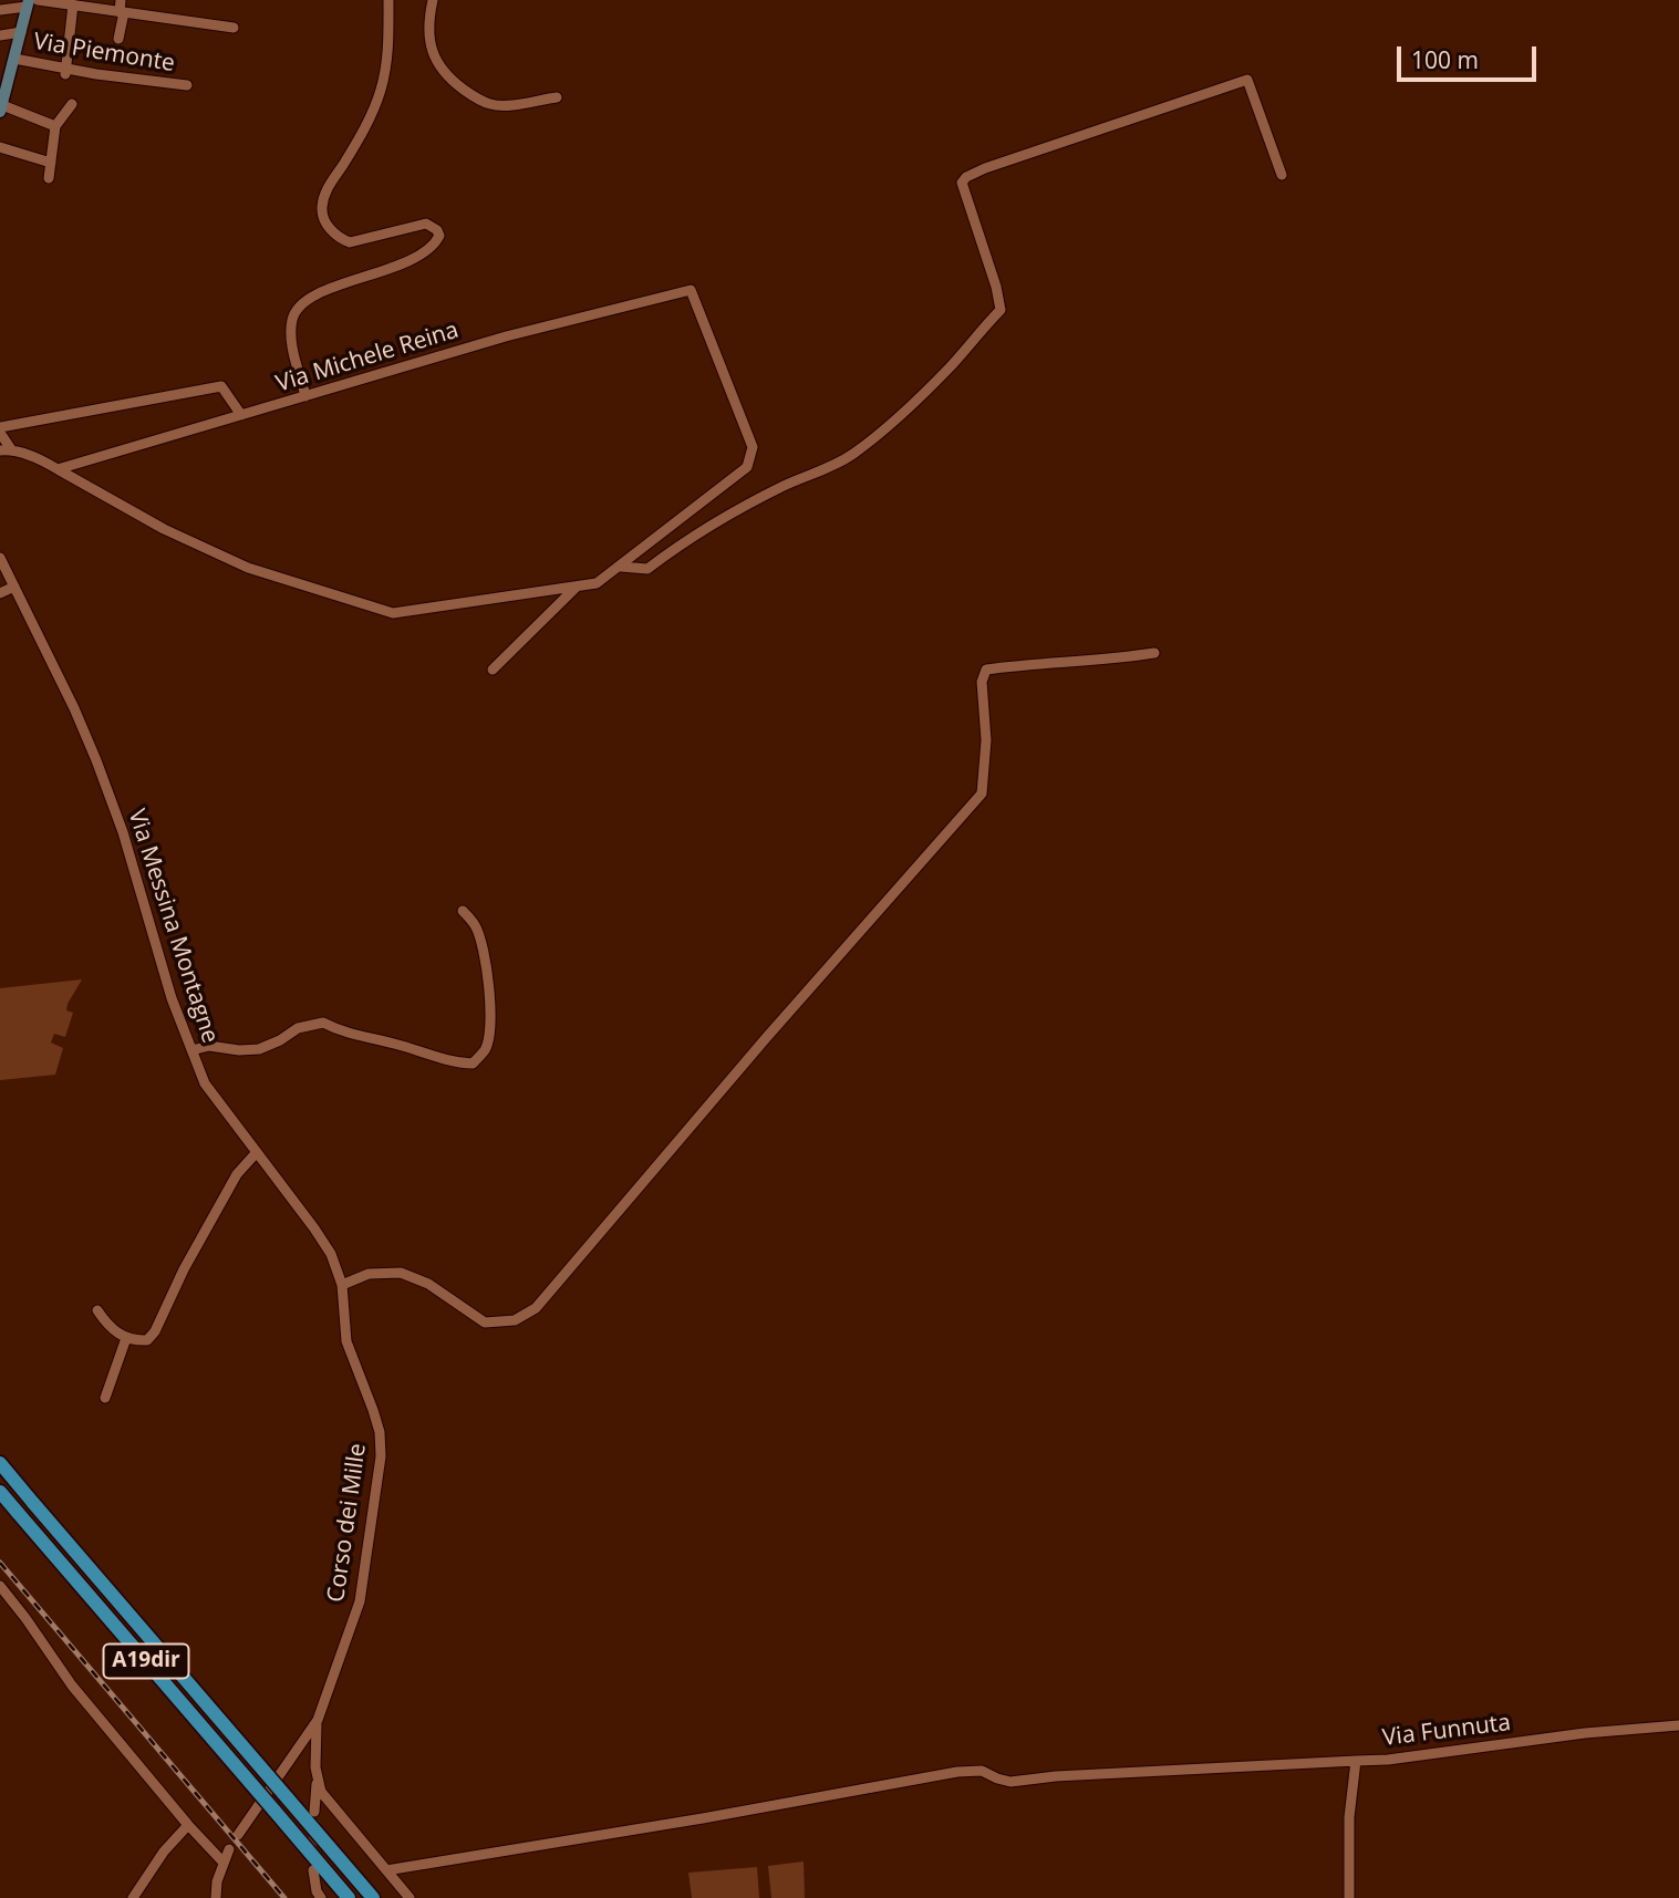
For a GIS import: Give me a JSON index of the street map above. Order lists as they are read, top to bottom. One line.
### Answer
{"streets":{"highway":["A19dir"],"street":["Via Piemonte","Via Michele Reina","Via Messina Montagne","Corso dei Mille","Via Funnuta"]},"crossings":[["Via Messina Montagne","Corso dei Mille"]],"scale_bar":"100 m"}
